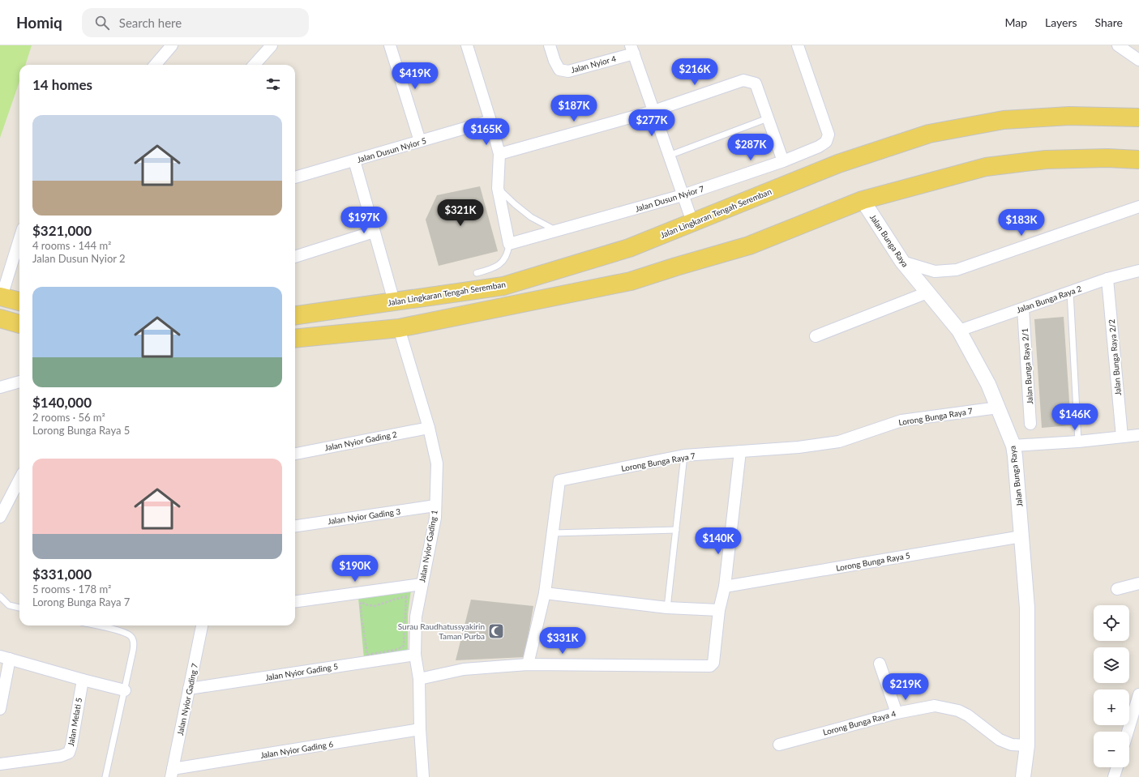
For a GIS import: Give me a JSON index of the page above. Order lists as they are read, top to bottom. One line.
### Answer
{"streets":{"main road":["Jalan Lingkaran Tengah Seremban"],"street":["Jalan Nyior 4","Jalan Dusun Nyior 5","Jalan Dusun Nyior 7","Jalan Bunga Raya","Jalan Bunga Raya 2","Jalan Bunga Raya 2/2","Jalan Bunga Raya 2/1","Lorong Bunga Raya 7","Jalan Nyior Gading 2","Jalan Nyior Gading 3","Jalan Nyior Gading 1","Lorong Bunga Raya 5","Jalan Nyior Gading 5","Jalan Nyior Gading 7","Jalan Melati 5","Lorong Bunga Raya 4","Jalan Nyior Gading 6"]},"crossings":[["Jalan Bunga Raya","Jalan Bunga Raya 2"],["Jalan Bunga Raya","Lorong Bunga Raya 7"],["Jalan Bunga Raya","Lorong Bunga Raya 5"],["Jalan Bunga Raya","Lorong Bunga Raya 4"],["Jalan Bunga Raya 2","Jalan Bunga Raya 2/2"],["Jalan Bunga Raya 2","Jalan Bunga Raya 2/1"],["Jalan Nyior Gading 2","Jalan Nyior Gading 1"],["Jalan Nyior Gading 3","Jalan Nyior Gading 1"],["Jalan Nyior Gading 1","Jalan Nyior Gading 5"],["Jalan Nyior Gading 1","Jalan Nyior Gading 6"],["Jalan Nyior Gading 5","Jalan Nyior Gading 7"],["Jalan Nyior Gading 7","Jalan Nyior Gading 6"]],"places":{"mosque":["Surau Raudhatussyakirin Taman Purba"]},"page":{"header":"Homiq","search":"Search here","nav":["Map","Layers","Share"],"price":["$216K","$419K","$187K","$277K","$165K","$287K","$321K","$197K","$183K","$146K","$140K","$190K","$331K","$219K"],"heading":"14 homes","list":[{"name":"$321,000","note":"4 rooms · 144 m² · Jalan Dusun Nyior 2"},{"name":"$140,000","note":"2 rooms · 56 m² · Lorong Bunga Raya 5"},{"name":"$331,000","note":"5 rooms · 178 m² · Lorong Bunga Raya 7"}],"map_buttons":["+","−"]}}
